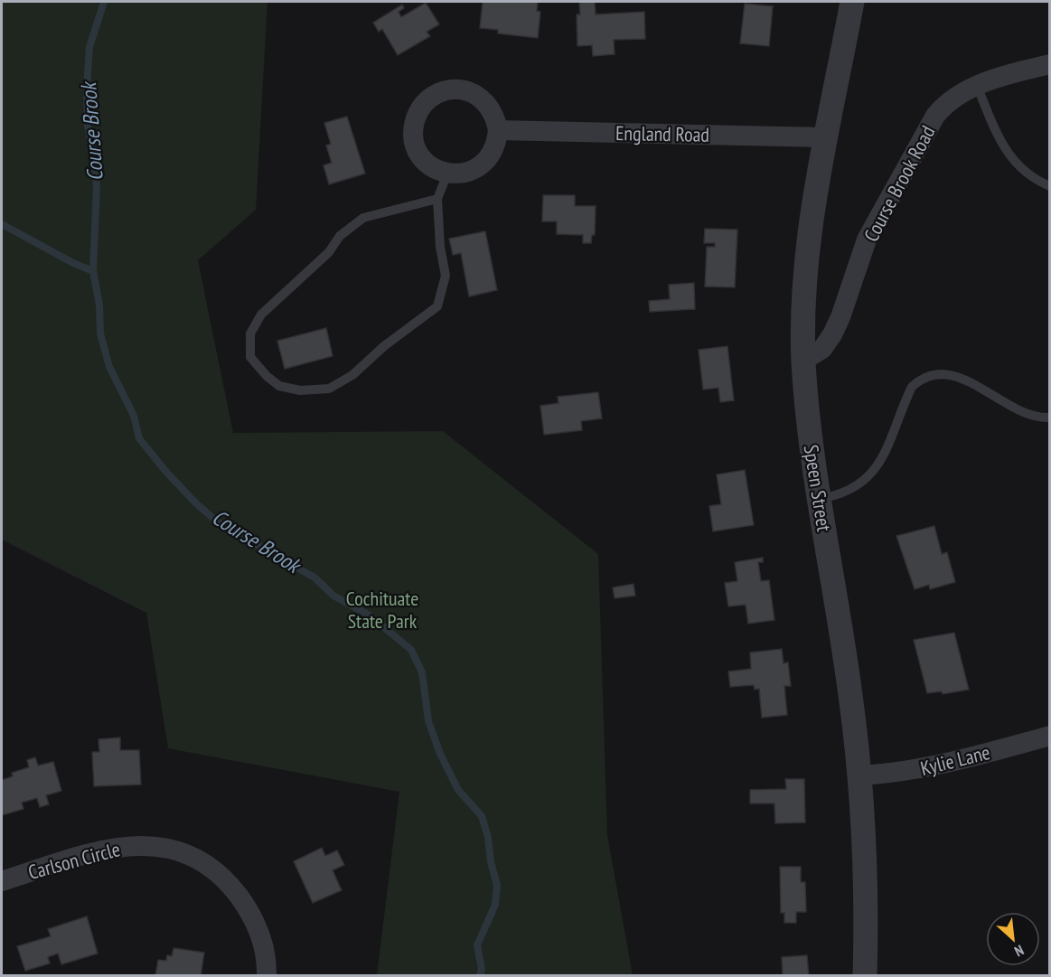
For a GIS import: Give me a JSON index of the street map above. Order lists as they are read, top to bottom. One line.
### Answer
{"streets":{"street":["England Road","Course Brook Road","Speen Street","Kylie Lane","Carlson Circle"]},"crossings":[["England Road","Speen Street"],["Course Brook Road","Speen Street"],["Speen Street","Kylie Lane"]],"water":["Course Brook"],"parks":["Cochituate State Park"],"north":"bottom right"}
